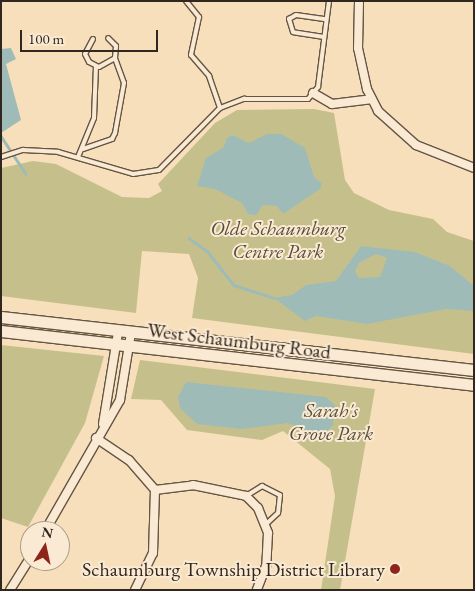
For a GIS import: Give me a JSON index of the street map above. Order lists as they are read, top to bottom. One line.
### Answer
{"streets":{"main road":["West Schaumburg Road"]},"parks":["Olde Schaumburg Centre Park","Sarah's Grove Park"],"places":["Schaumburg Township District Library"],"scale_bar":"100 m","north":"top"}
